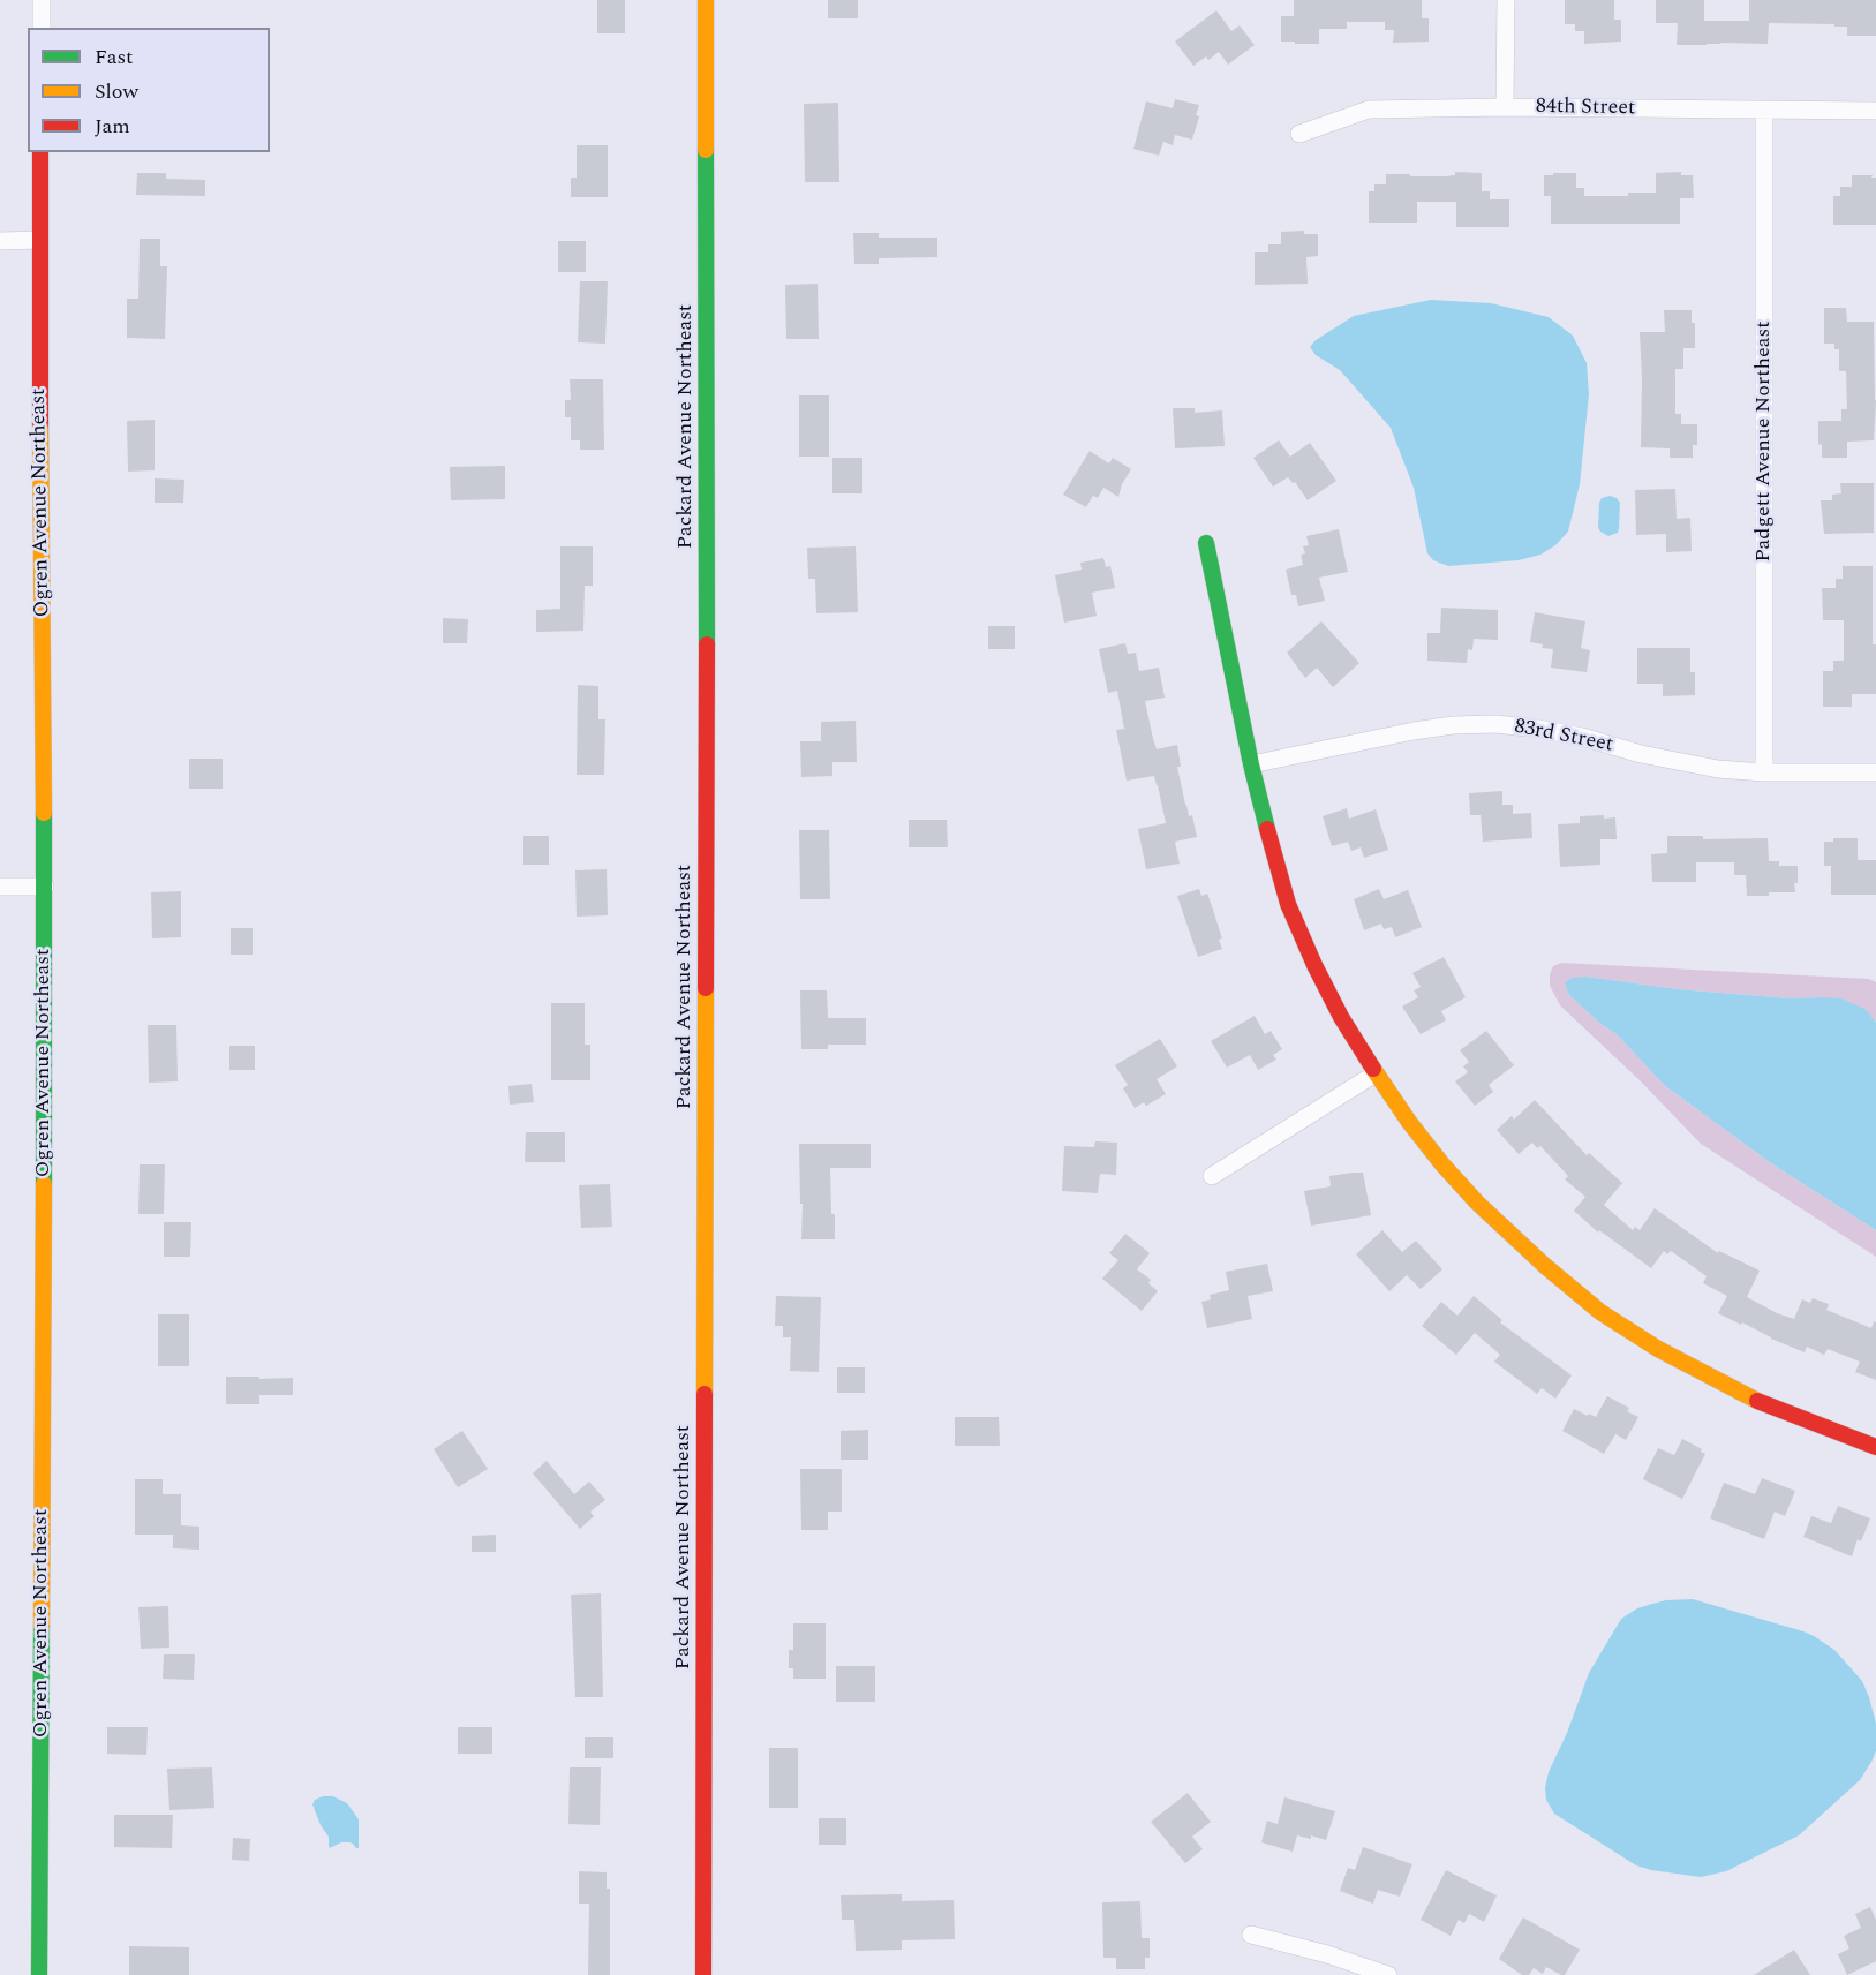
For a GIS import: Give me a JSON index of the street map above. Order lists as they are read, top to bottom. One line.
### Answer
{"streets":{"street":["84th Street","Packard Avenue Northeast","Padgett Avenue Northeast","Ogren Avenue Northeast","83rd Street"]},"crossings":[["84th Street","Padgett Avenue Northeast"],["Padgett Avenue Northeast","83rd Street"]],"legend":["Fast","Slow","Jam"]}
